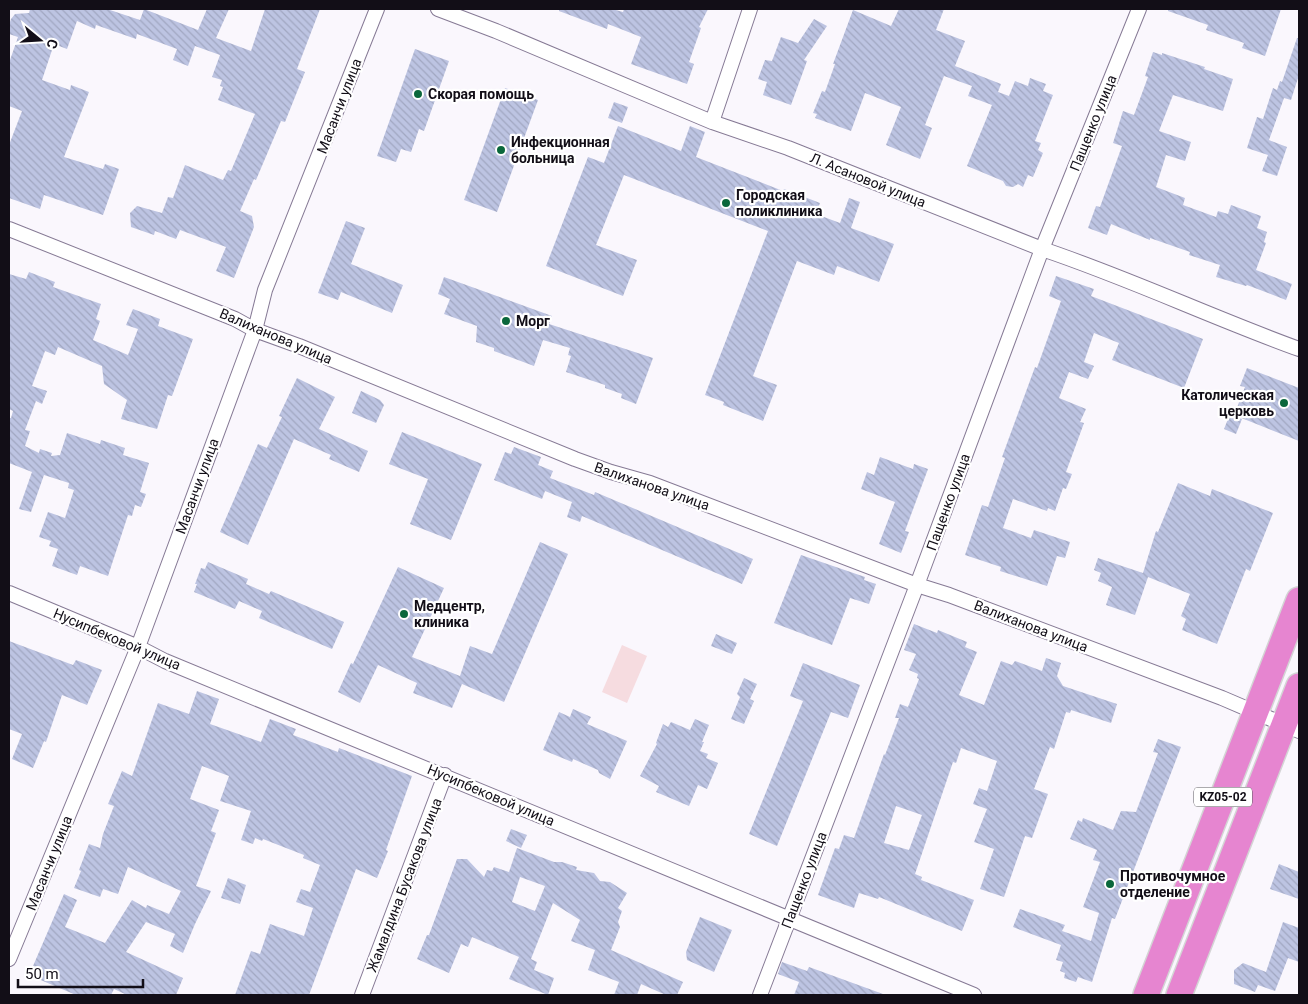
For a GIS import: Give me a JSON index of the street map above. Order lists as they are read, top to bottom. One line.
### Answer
{"streets":{"highway":["KZ05-02"],"street":["Масанчи улица","Пащенко улица","Л. Асановой улица","Валиханова улица","Нусипбековой улица","Жамалдина Бусакова улица"]},"crossings":[["Масанчи улица","Валиханова улица"],["Масанчи улица","Нусипбековой улица"],["Пащенко улица","Л. Асановой улица"],["Пащенко улица","Валиханова улица"],["Пащенко улица","Нусипбековой улица"],["Валиханова улица","KZ05-02"],["Нусипбековой улица","Жамалдина Бусакова улица"]],"places":["Скорая помощь","Инфекционная больница","Городская поликлиника","Морг","Католическая церковь","Медцентр, клиника","Противочумное отделение"],"scale_bar":"50 m","north":"right"}
